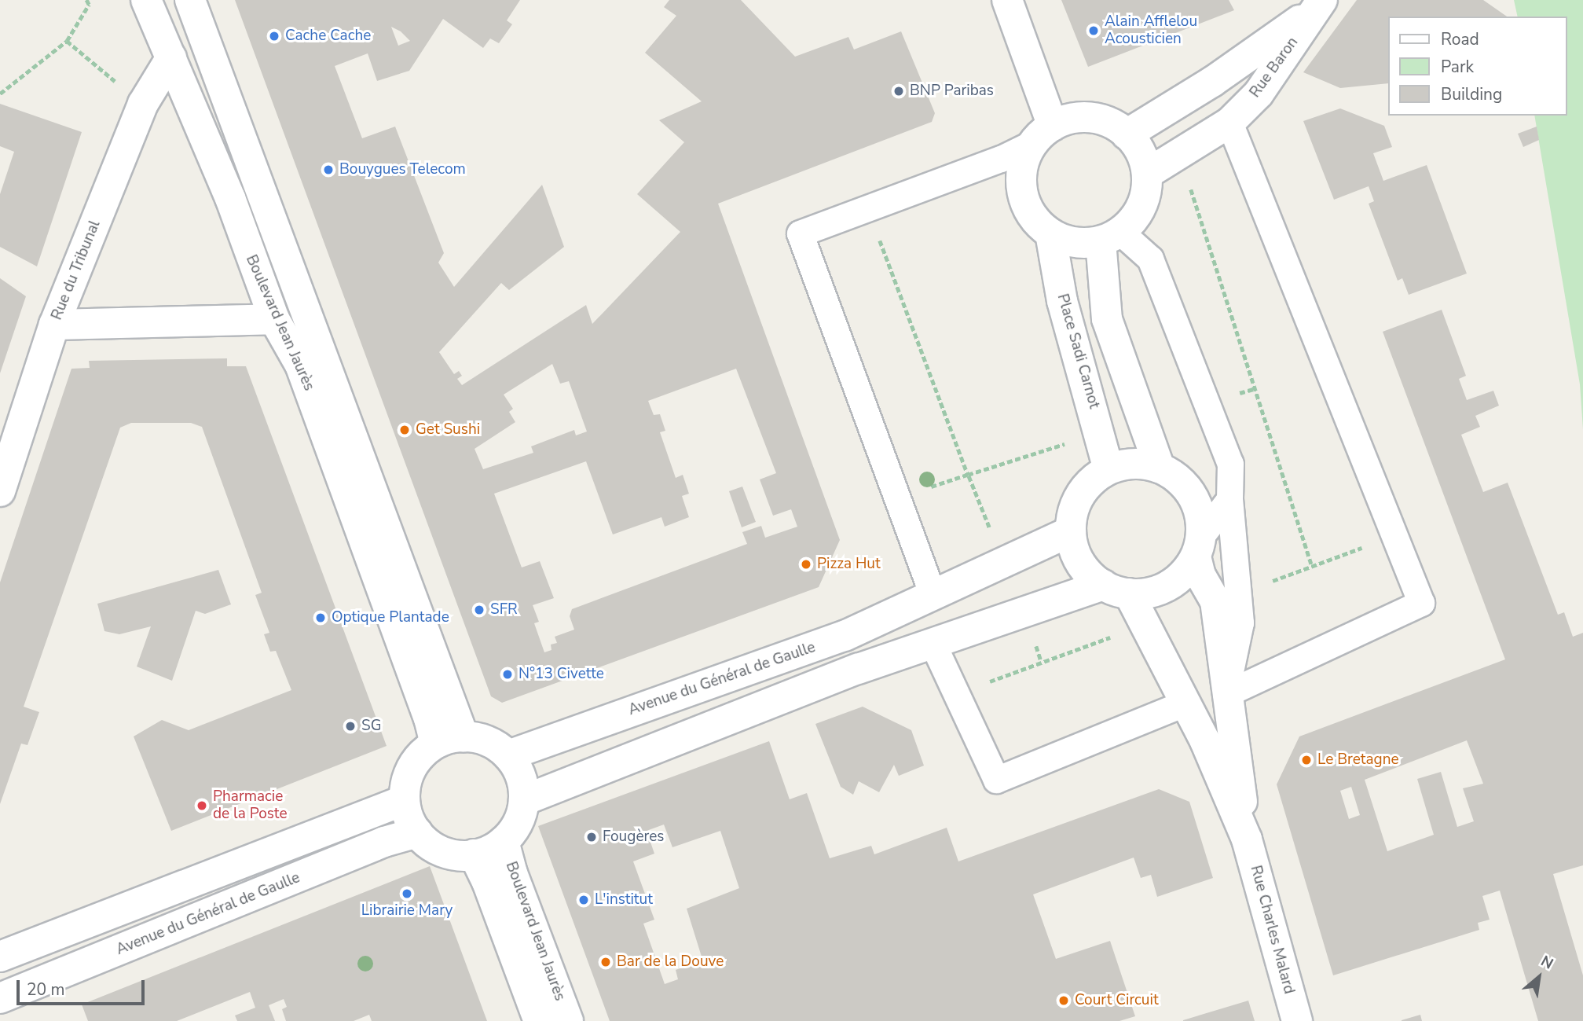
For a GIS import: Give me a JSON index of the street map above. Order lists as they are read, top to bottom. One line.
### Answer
{"streets":{"main road":["Rue Baron","Rue du Tribunal","Boulevard Jean Jaurès","Place Sadi Carnot","Avenue du Général de Gaulle","Rue Charles Malard"]},"crossings":[["Rue Baron","Place Sadi Carnot"],["Rue du Tribunal","Boulevard Jean Jaurès"],["Boulevard Jean Jaurès","Avenue du Général de Gaulle"]],"places":["Alain Afflelou Acousticien","Cache Cache","BNP Paribas","Bouygues Telecom","Get Sushi","Pizza Hut","SFR","Optique Plantade","N°13 Civette","SG","Le Bretagne","Pharmacie de la Poste","Fougères","Librairie Mary","L'institut","Bar de la Douve","Court Circuit"],"legend":["Road","Park","Building"],"scale_bar":"20 m","north":"top right"}
